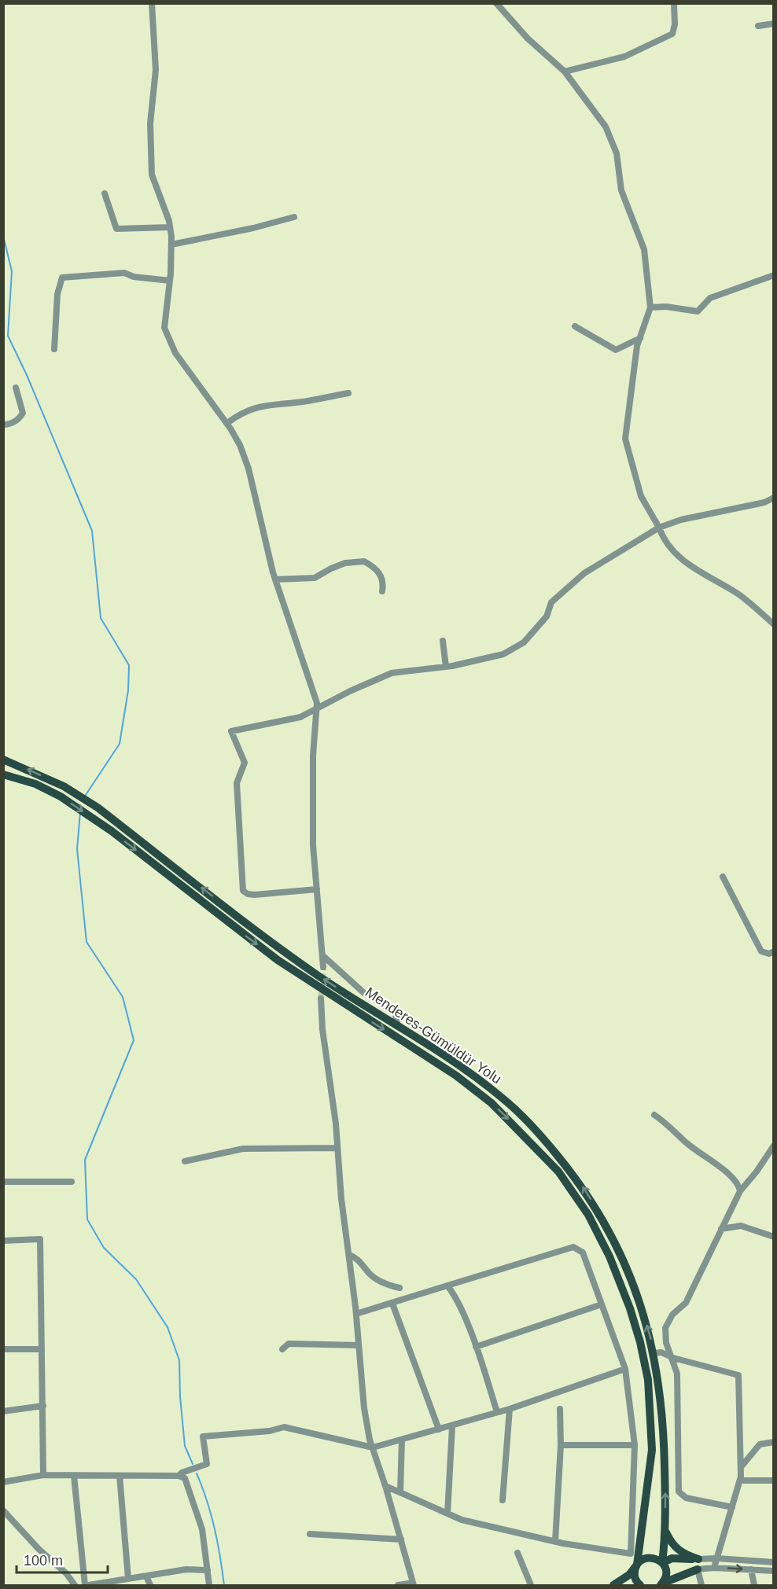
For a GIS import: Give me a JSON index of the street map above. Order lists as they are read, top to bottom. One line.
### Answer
{"streets":{"main road":["Menderes-Gümüldür Yolu"]},"scale_bar":"100 m"}
